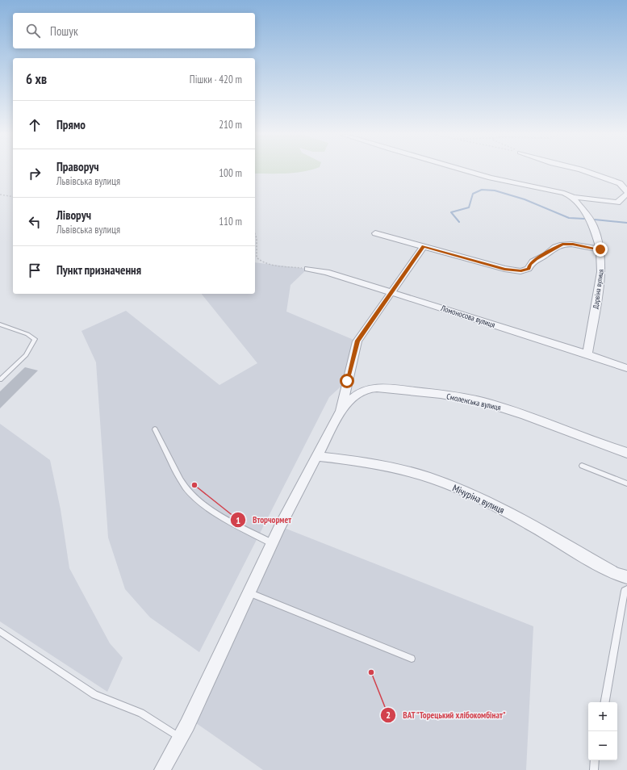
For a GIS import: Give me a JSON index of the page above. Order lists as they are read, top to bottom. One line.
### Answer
{"streets":{"street":["Дарвіна вулиця","Ломоносова вулиця","Смоленська вулиця","Мічуріна вулиця"]},"crossings":[["Дарвіна вулиця","Ломоносова вулиця"]],"places":["Вторчормет","ВАТ \"Торецький хлібокомбінат\""],"page":{"search":"Пошук","heading":["6 хв","Пішки · 420 m"],"list":[["Прямо","210 m"],["Праворуч","Львівська вулиця","100 m"],["Ліворуч","Львівська вулиця","110 m"],"Пункт призначення"],"map_buttons":["+","−"]}}
